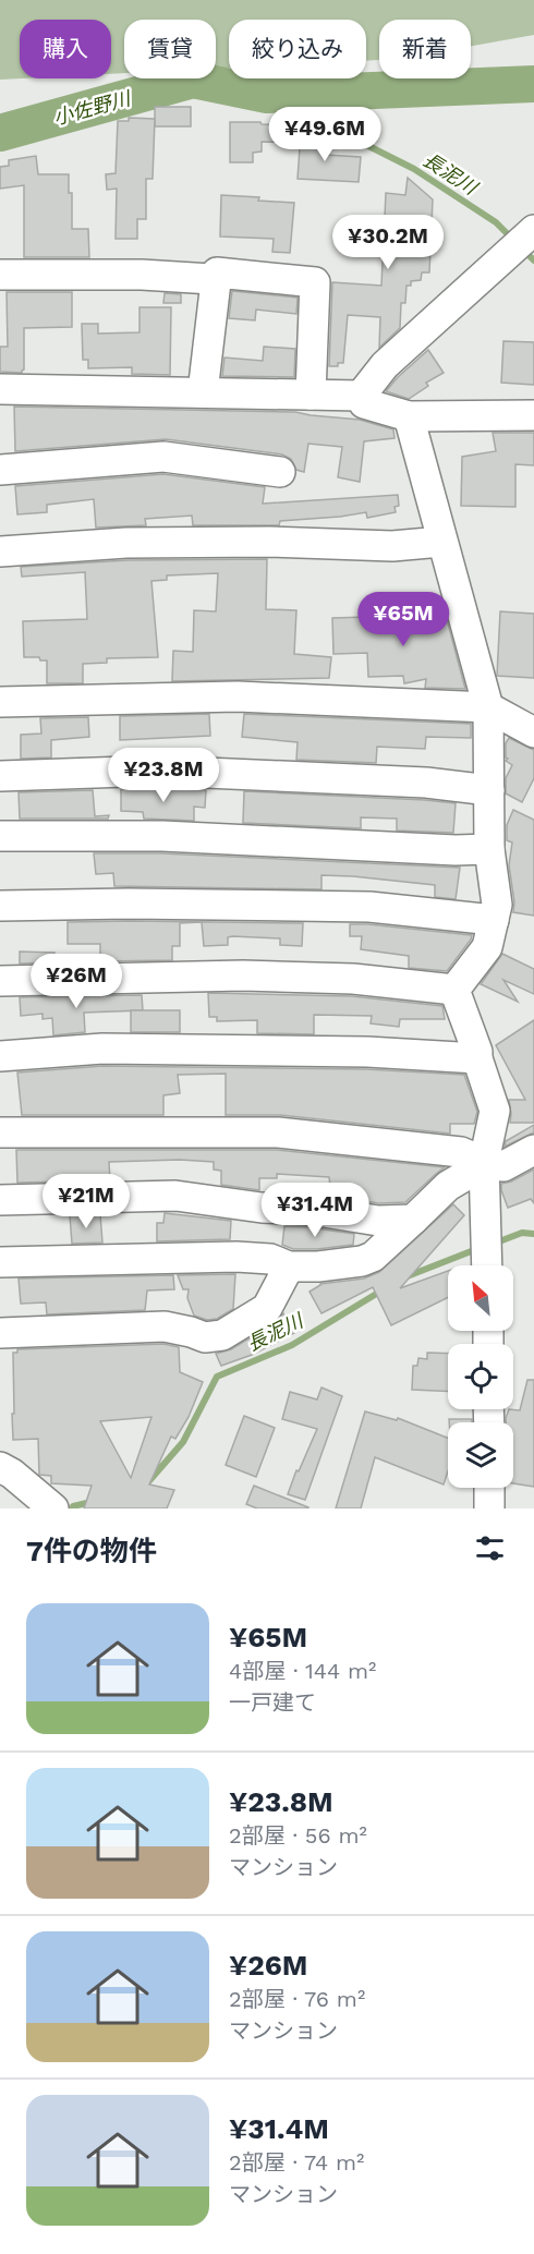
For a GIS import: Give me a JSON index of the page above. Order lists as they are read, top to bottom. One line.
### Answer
{"water":["小佐野川","長泥川"],"north":"top left","page":{"chip":["購入","賃貸","絞り込み","新着"],"price":["¥49.6M","¥30.2M","¥65M","¥23.8M","¥26M","¥21M","¥31.4M"],"heading":"7件の物件","list":[{"name":"¥65M","note":"4部屋 · 144 m² · 一戸建て"},{"name":"¥23.8M","note":"2部屋 · 56 m² · マンション"},{"name":"¥26M","note":"2部屋 · 76 m² · マンション"},{"name":"¥31.4M","note":"2部屋 · 74 m² · マンション"}]}}
